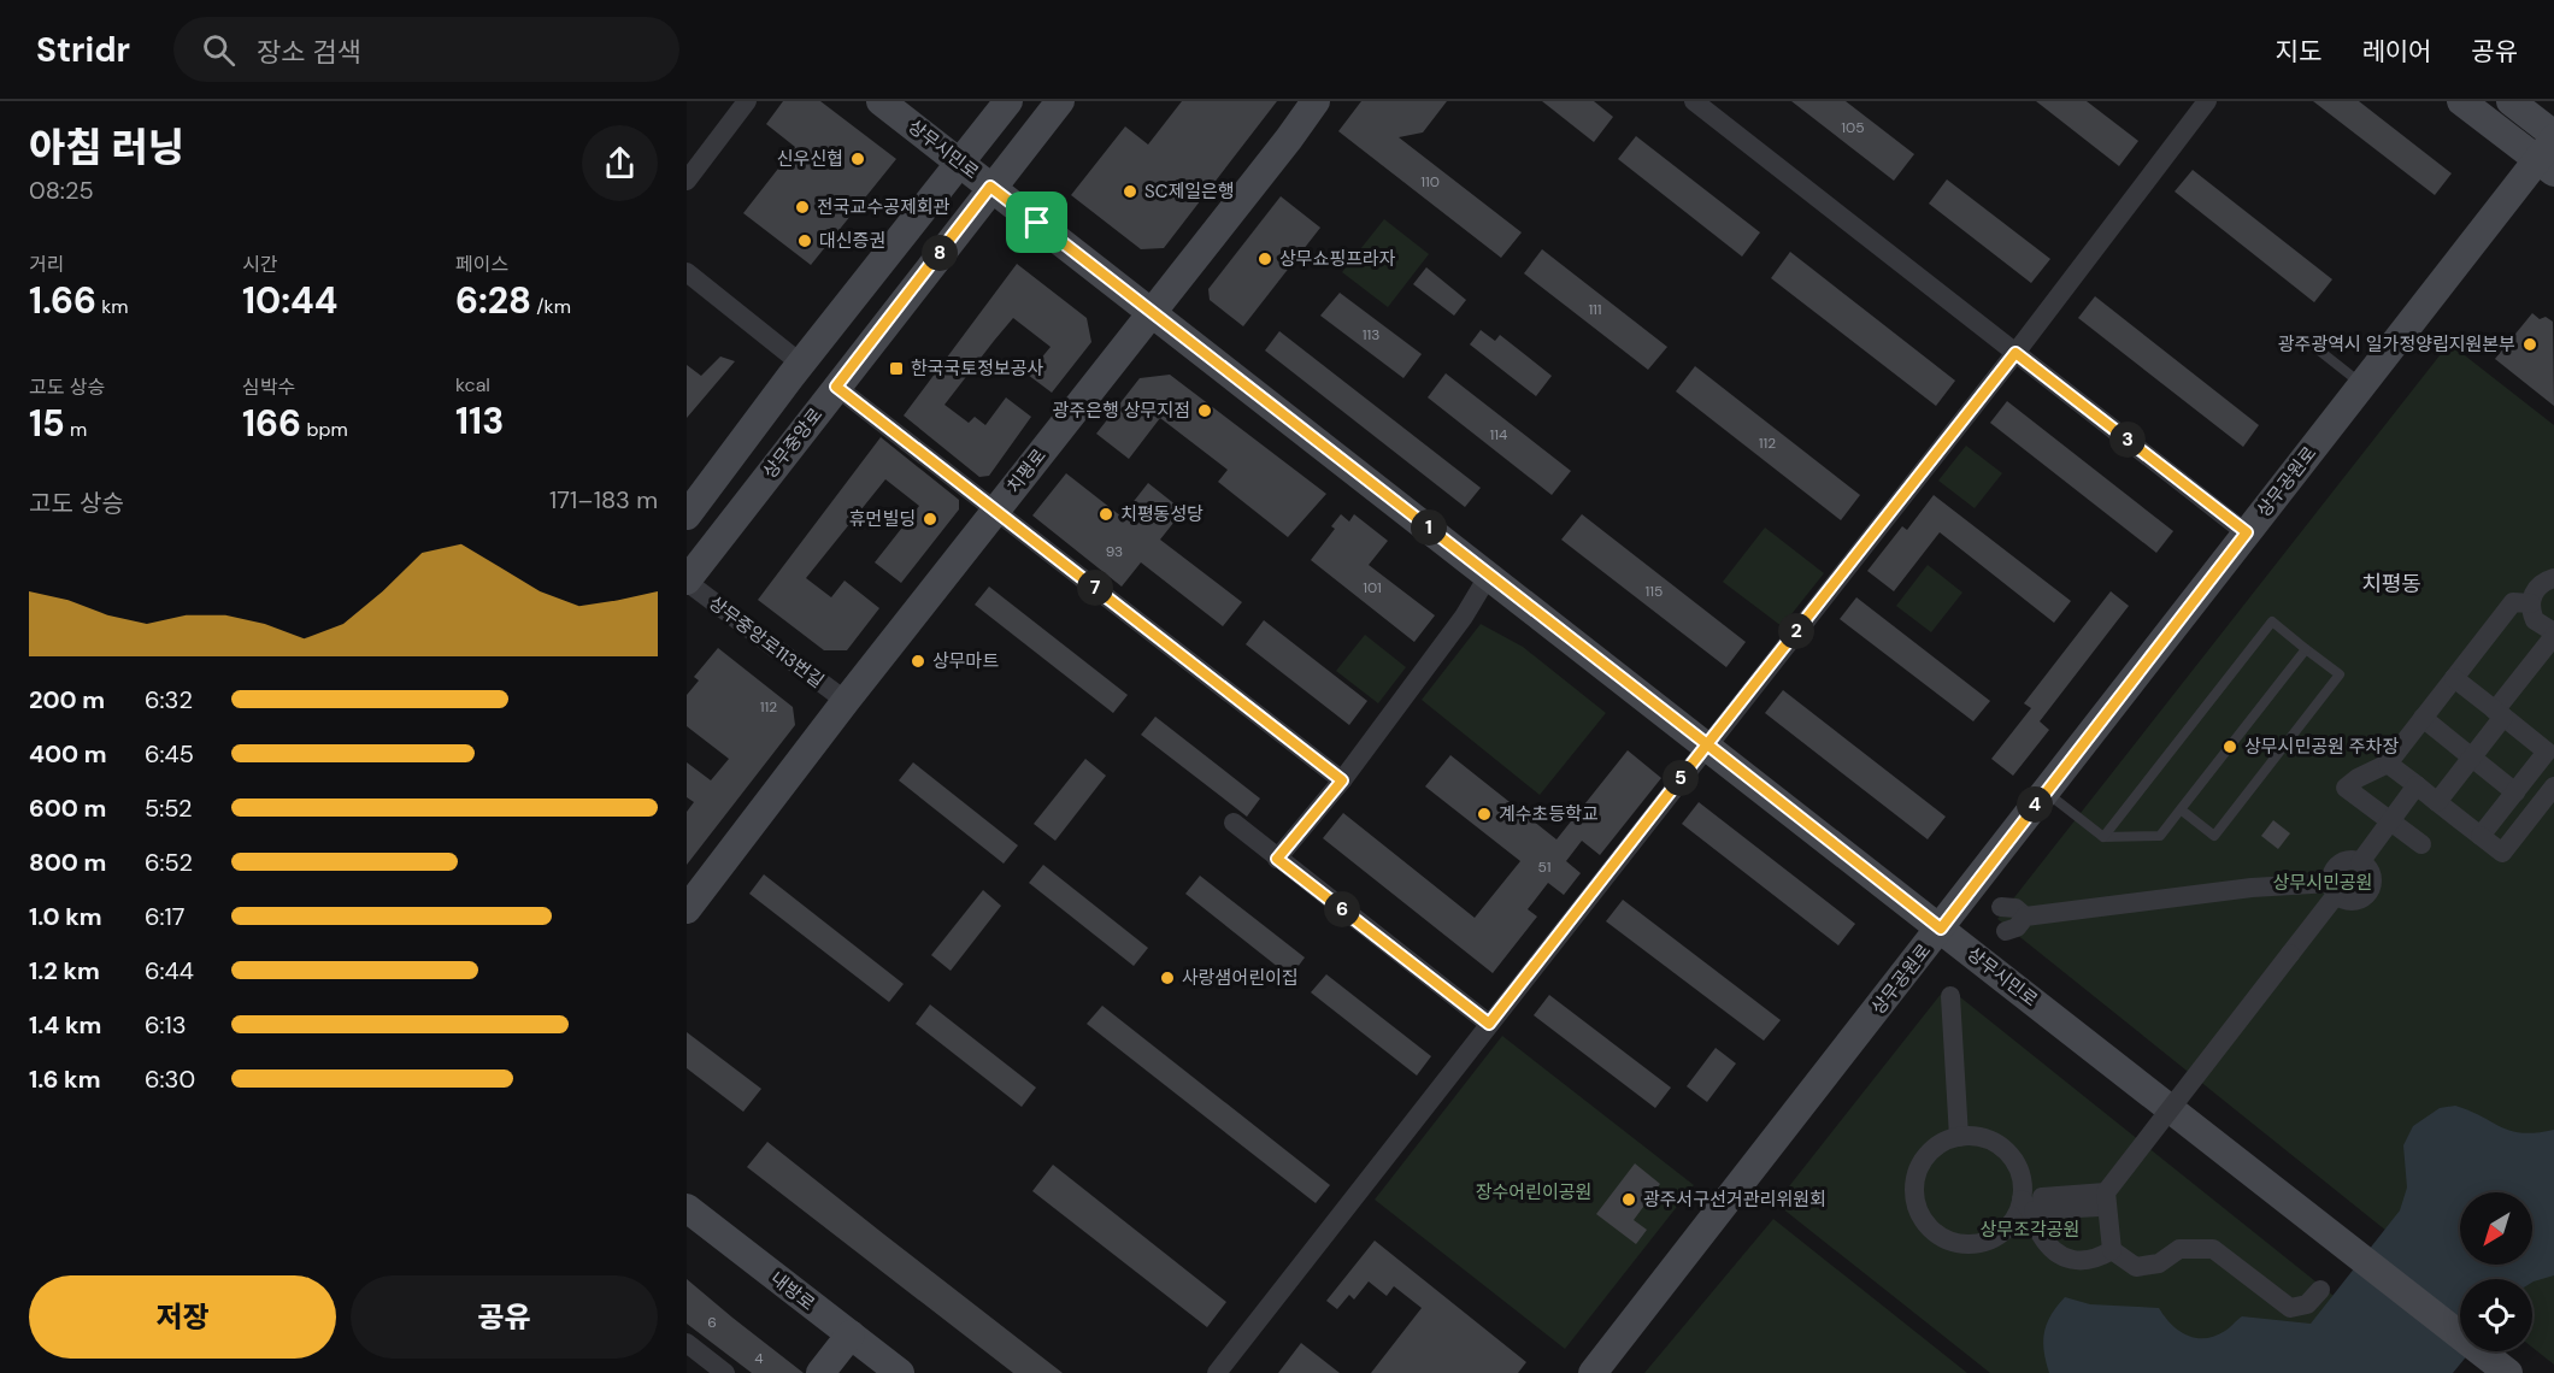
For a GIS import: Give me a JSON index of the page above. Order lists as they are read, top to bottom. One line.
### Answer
{"streets":{"street":["상무시민로","상무중앙로","치평로","상무공원로","상무중앙로113번길","내방로"]},"crossings":[["상무시민로","상무중앙로"],["상무시민로","치평로"],["상무시민로","상무공원로"],["상무중앙로","상무중앙로113번길"],["치평로","상무중앙로113번길"]],"districts":["치평동"],"parks":["상무시민공원","장수어린이공원","상무조각공원"],"places":{"other":["신우신협","SC제일은행","전국교수공제회관","대신증권","상무쇼핑프라자","광주광역시 일가정양립지원본부","광주은행 상무지점","치평동성당","휴먼빌딩","상무마트","상무시민공원 주차장","계수초등학교","사랑샘어린이집","광주서구선거관리위원회"],"transit":["한국국토정보공사"]},"house_numbers":["105","110","111","113","114","112","93","101","115","112","51","6","4"],"north":"bottom left","page":{"header":"Stridr","search":"장소 검색","nav":["지도","레이어","공유"],"heading":["아침 러닝","08:25"],"stats":[["거리","1.66 km"],["시간","10:44"],["페이스","6:28 /km"],["고도 상승","15 m"],["심박수","166 bpm"],["kcal","113"]],"pins":["8","3","1","7","2","5","4","6"],"chart":["고도 상승","171–183 m"],"list":[{"name":"200 m","note":"6:32"},{"name":"400 m","note":"6:45"},{"name":"600 m","note":"5:52"},{"name":"800 m","note":"6:52"},{"name":"1.0 km","note":"6:17"},{"name":"1.2 km","note":"6:44"},{"name":"1.4 km","note":"6:13"},{"name":"1.6 km","note":"6:30"}],"buttons":["저장","공유"]}}
